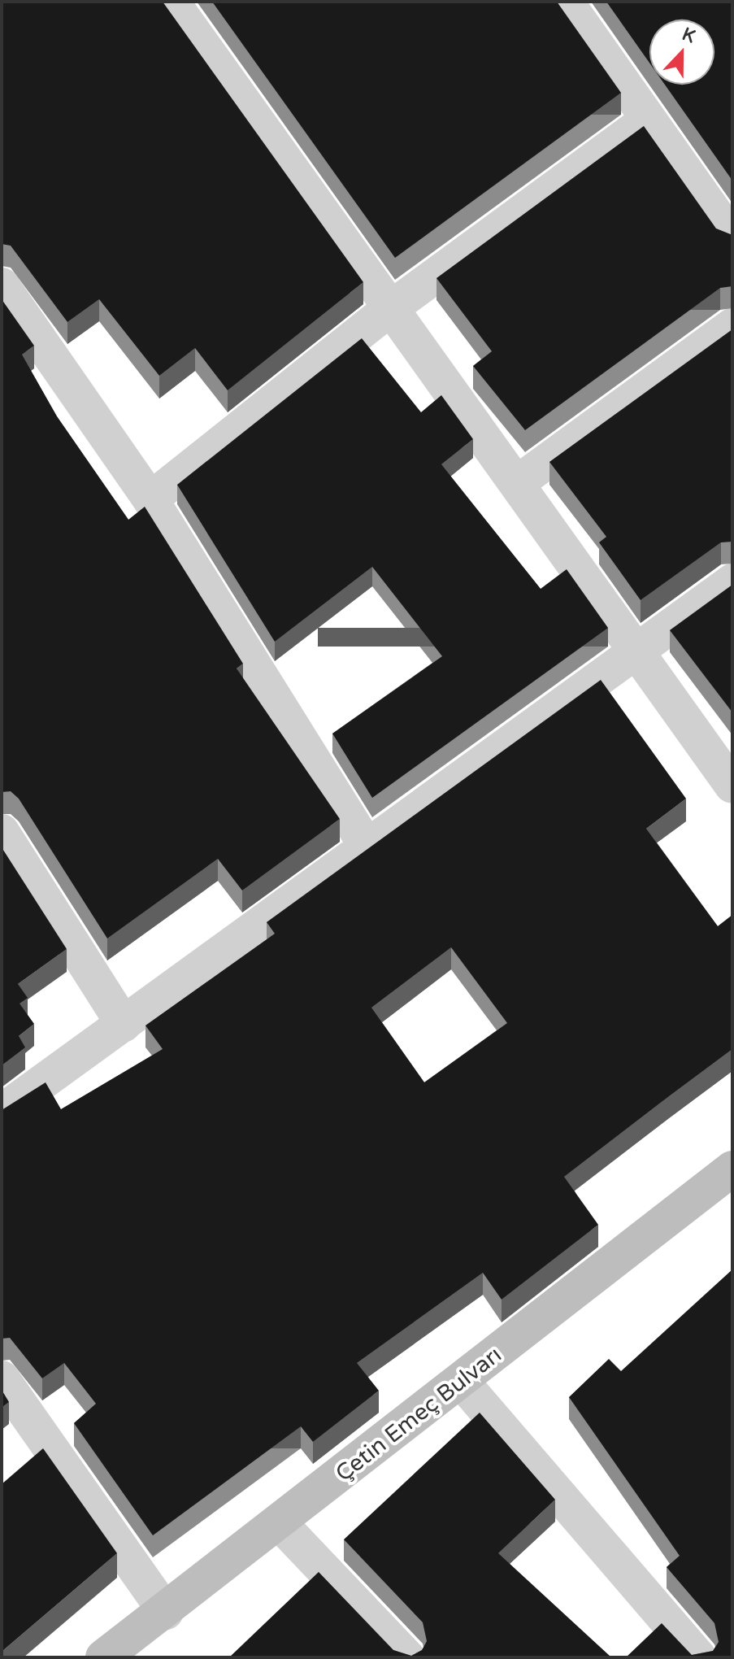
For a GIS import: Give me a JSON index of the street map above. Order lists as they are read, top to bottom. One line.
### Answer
{"streets":{"main road":["Çetin Emeç Bulvarı"]},"north":"top"}
